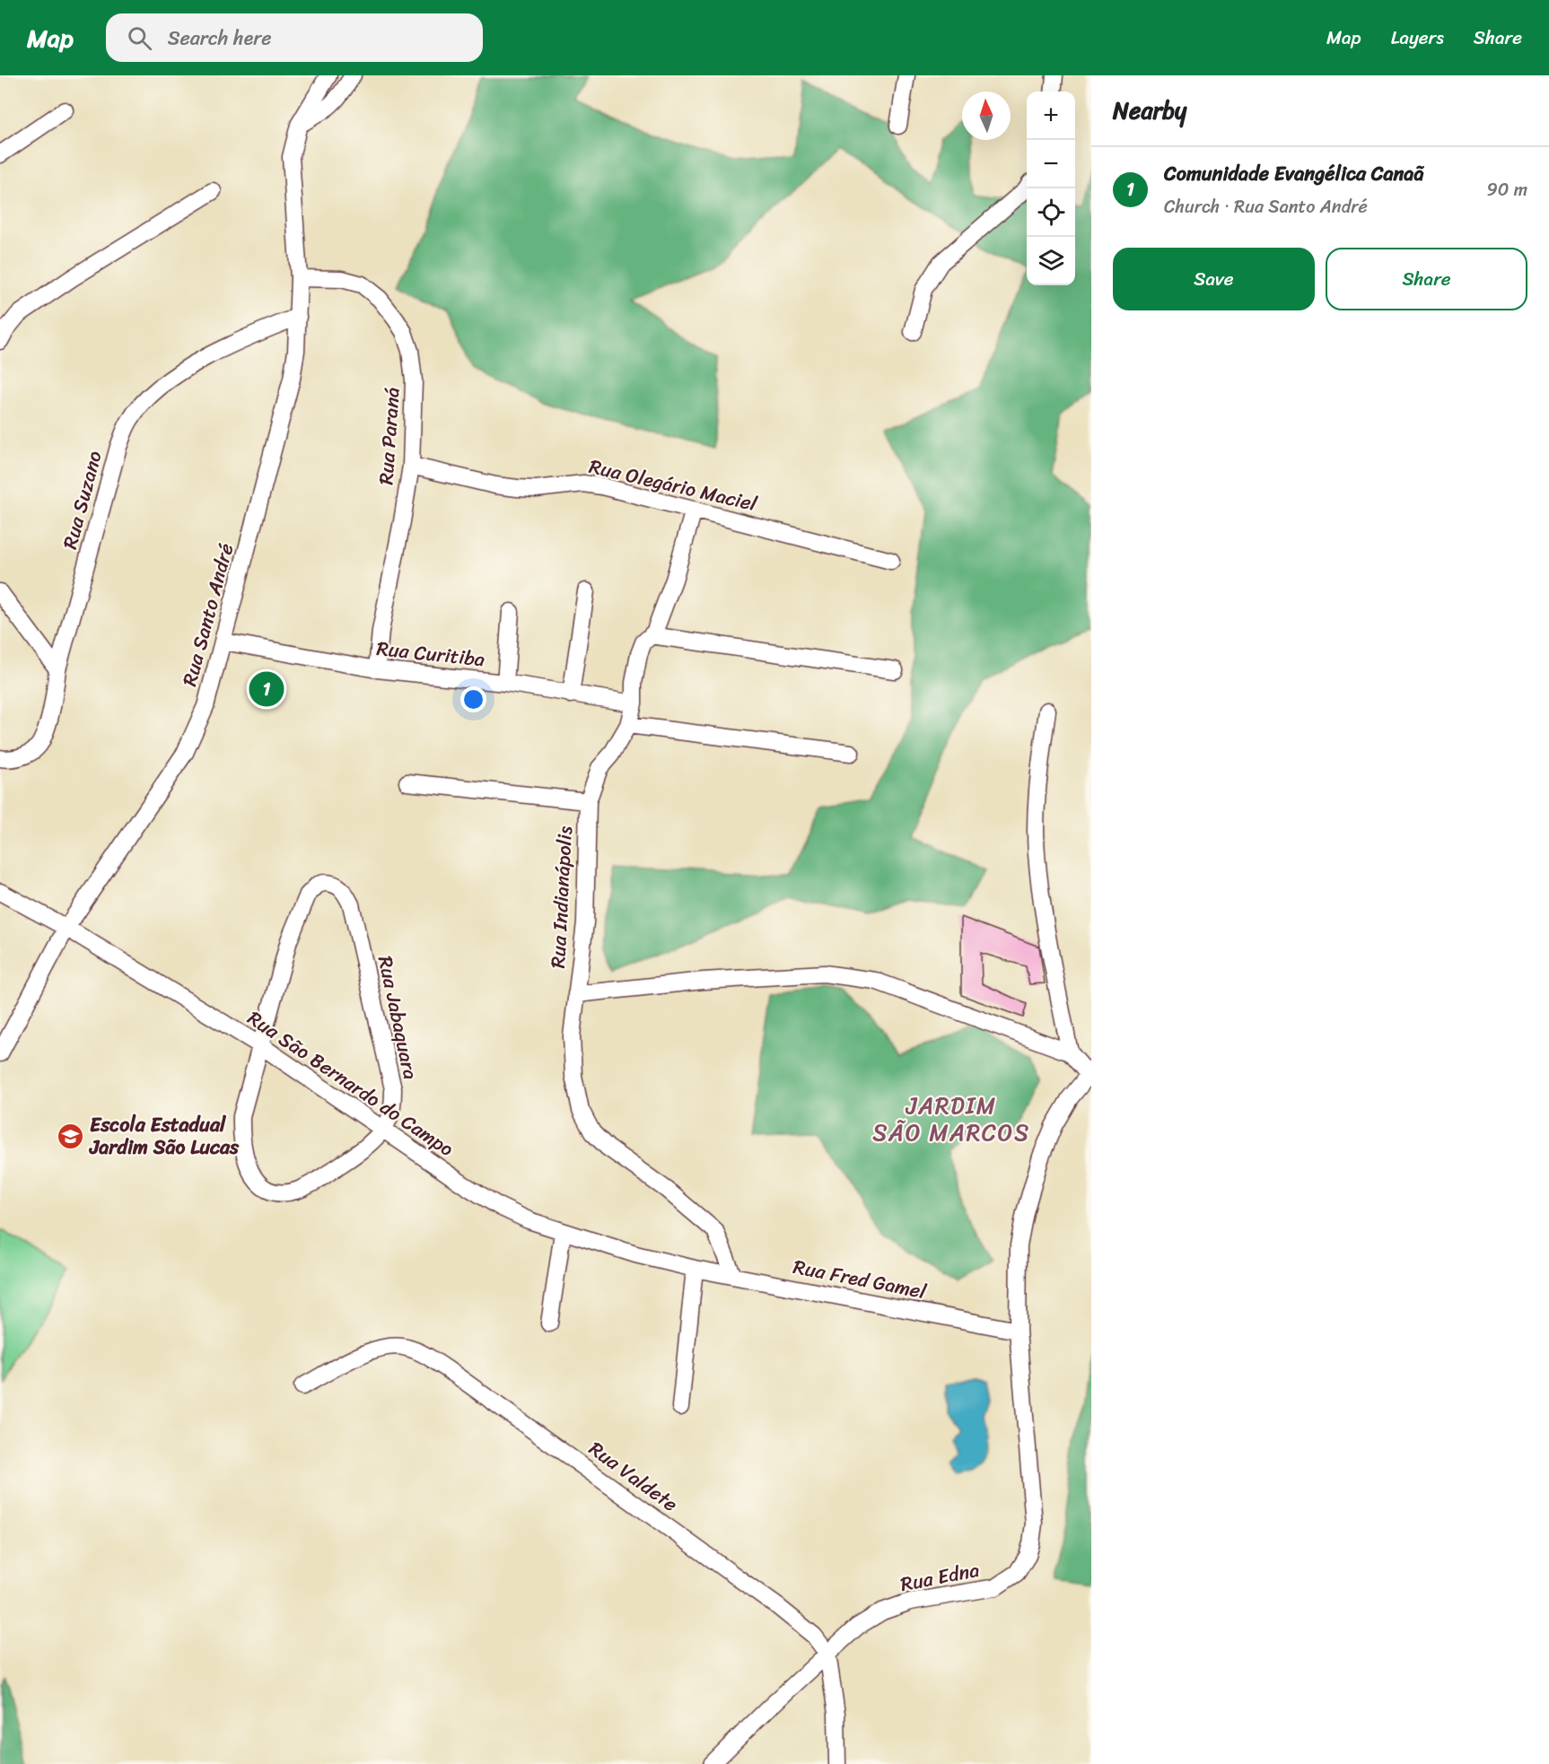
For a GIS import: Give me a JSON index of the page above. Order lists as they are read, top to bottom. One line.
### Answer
{"streets":{"street":["Rua Paraná","Rua Olegário Maciel","Rua Suzano","Rua Santo André","Rua Curitiba","Rua Indianápolis","Rua Jabaquara","Rua São Bernardo do Campo","Rua Fred Gamel","Rua Valdete","Rua Edna"]},"crossings":[["Rua Paraná","Rua Olegário Maciel"],["Rua Paraná","Rua Santo André"],["Rua Paraná","Rua Curitiba"],["Rua Olegário Maciel","Rua Indianápolis"],["Rua Suzano","Rua Santo André"],["Rua Santo André","Rua Curitiba"],["Rua Santo André","Rua São Bernardo do Campo"],["Rua Curitiba","Rua Indianápolis"],["Rua Indianápolis","Rua Fred Gamel"],["Rua Jabaquara","Rua São Bernardo do Campo"],["Rua São Bernardo do Campo","Rua Fred Gamel"],["Rua Fred Gamel","Rua Edna"],["Rua Valdete","Rua Edna"]],"districts":["JARDIM SÃO MARCOS"],"places":{"school or university":["Escola Estadual Jardim São Lucas"]},"north":"top","page":{"header":"Map","search":"Search here","nav":["Map","Layers","Share"],"heading":"Nearby","map_buttons":["+","−"],"list":[{"mark":"1","name":"Comunidade Evangélica Canaã","note":"Church · Rua Santo André","value":"90 m"}],"buttons":["Save","Share"],"pins":"1"}}
